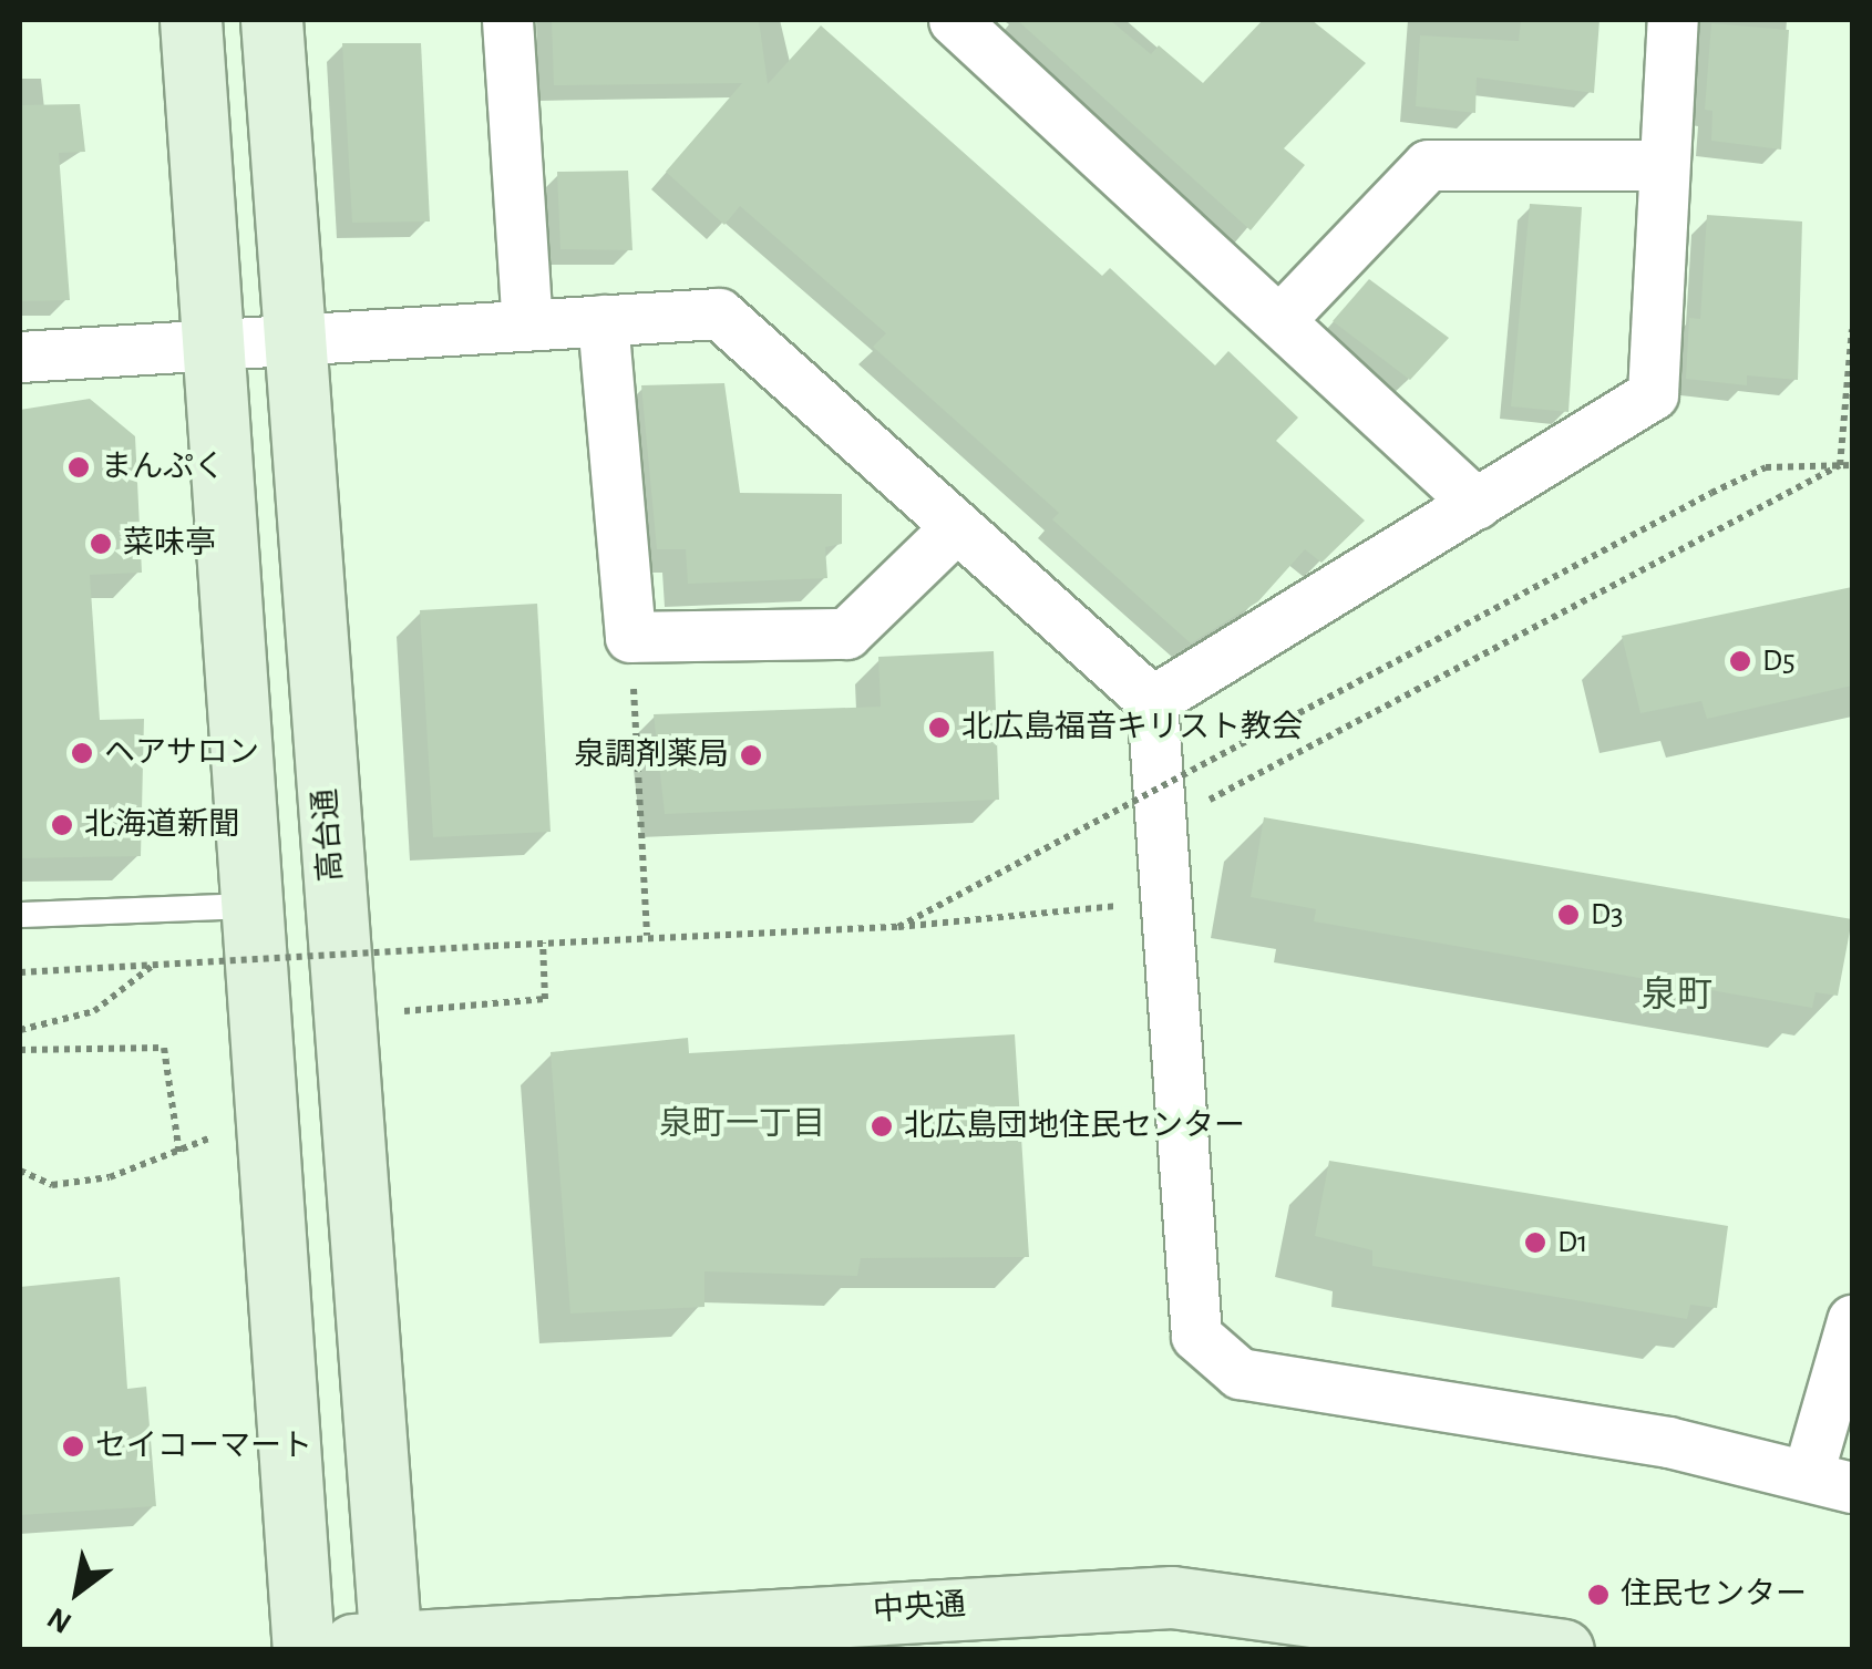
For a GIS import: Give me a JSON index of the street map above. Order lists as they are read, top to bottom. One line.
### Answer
{"streets":{"street":["高台通","中央通"]},"crossings":[["高台通","中央通"]],"districts":["泉町","泉町一丁目"],"places":["まんぷく","菜味亭","D5","北広島福音キリスト教会","ヘアサロン","泉調剤薬局","北海道新聞","D3","北広島団地住民センター","D1","セイコーマート","住民センター"],"north":"bottom left"}
